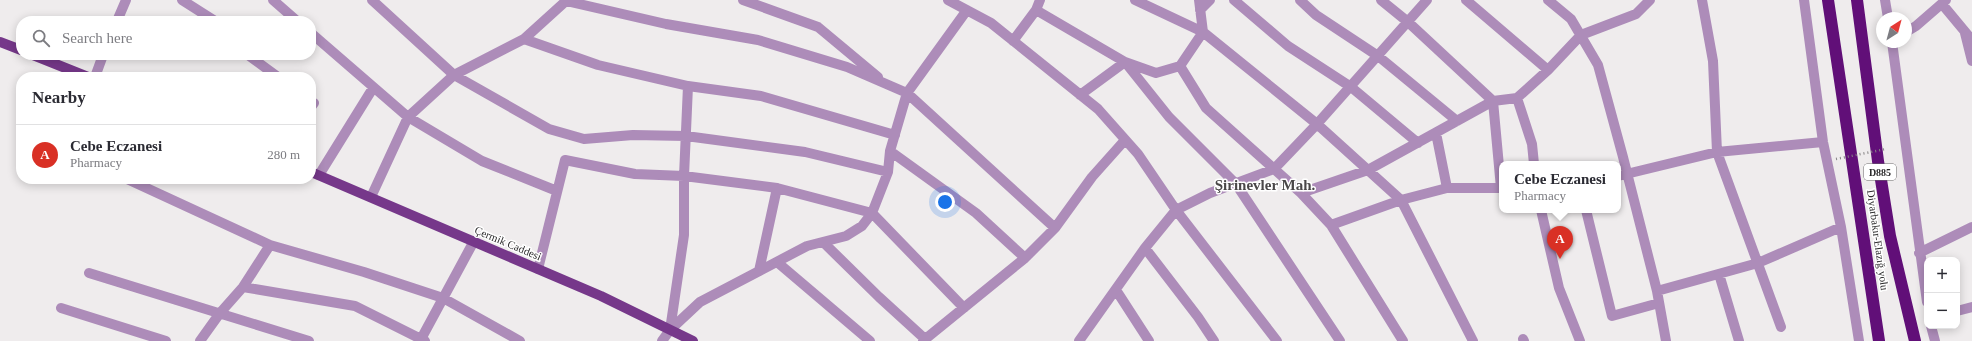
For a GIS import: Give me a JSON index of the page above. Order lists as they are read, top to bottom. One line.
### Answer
{"streets":{"highway":["D885","Diyarbakır-Elazığ yolu"],"main road":["Çermik Caddesi"]},"districts":["Şirinevler Mah."],"north":"top right","page":{"search":"Search here","heading":"Nearby","list":[{"mark":"A","name":"Cebe Eczanesi","note":"Pharmacy","value":"280 m"}],"popup":["Cebe Eczanesi","Pharmacy"],"pins":"A","map_buttons":["+","−"]}}
